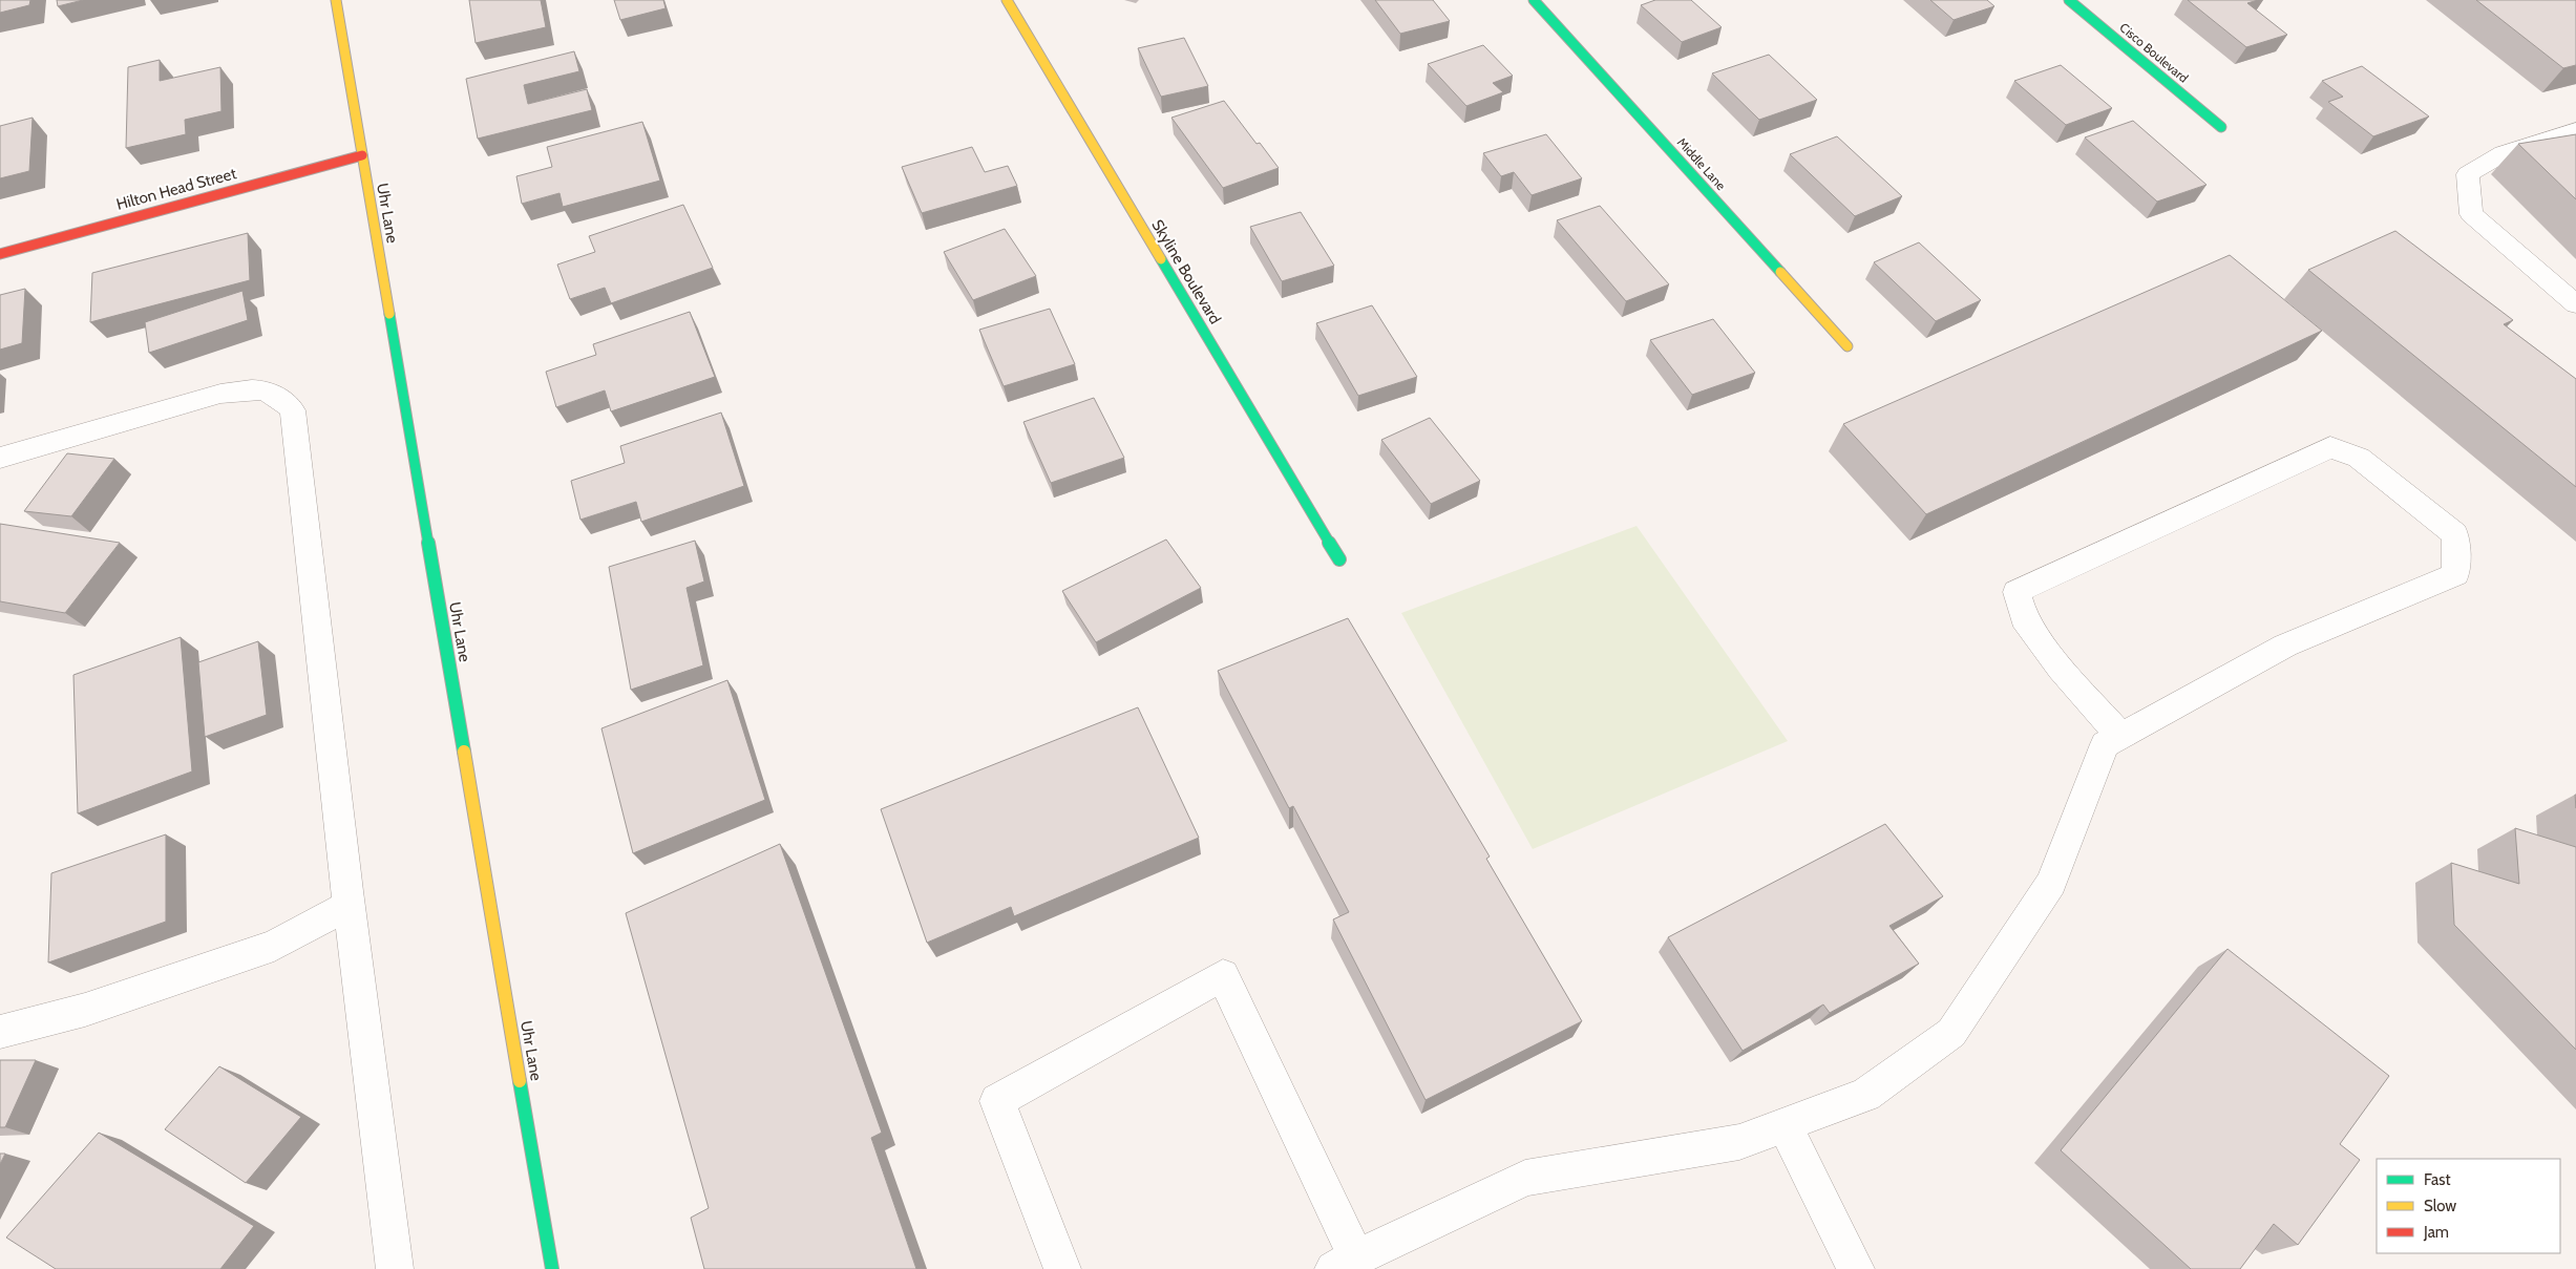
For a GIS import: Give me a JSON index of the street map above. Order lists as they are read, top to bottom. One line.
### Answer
{"streets":{"street":["Cisco Boulevard","Middle Lane","Hilton Head Street","Uhr Lane","Skyline Boulevard"]},"crossings":[["Hilton Head Street","Uhr Lane"]],"legend":["Fast","Slow","Jam"]}
